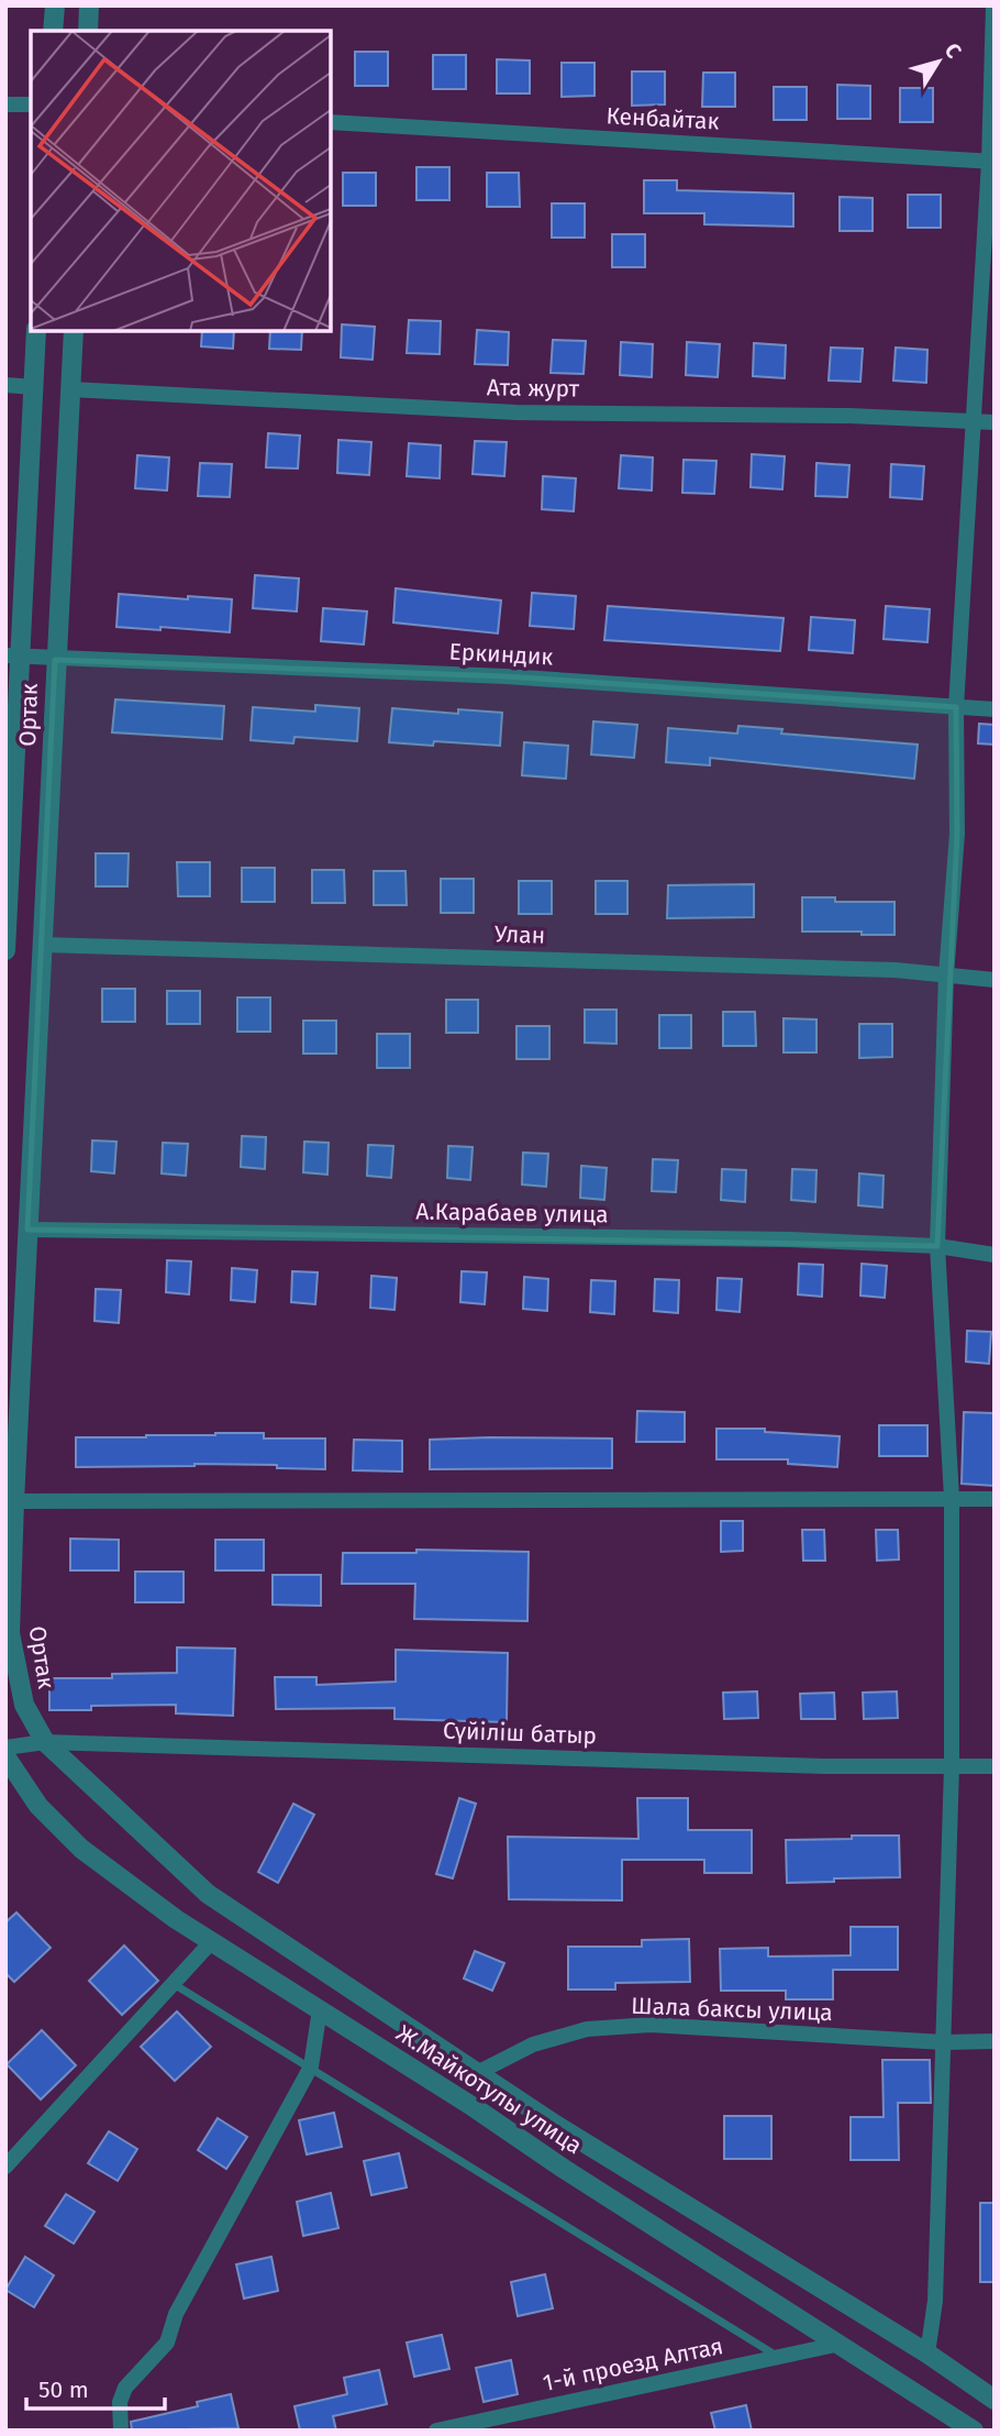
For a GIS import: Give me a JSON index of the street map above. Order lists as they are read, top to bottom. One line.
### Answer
{"streets":{"street":["Кенбайтак","Ата журт","Еркиндик","Ортак","Улан","А.Карабаев улица","Сүйіліш батыр","Шала баксы улица","Ж.Майкотулы улица","1-й проезд Алтая"]},"crossings":[["Ата журт","Ортак"],["Еркиндик","Ортак"],["Ортак","Улан"],["Ортак","А.Карабаев улица"],["Ортак","Сүйіліш батыр"],["Ортак","Ж.Майкотулы улица"],["Сүйіліш батыр","Ж.Майкотулы улица"],["Шала баксы улица","Ж.Майкотулы улица"],["Ж.Майкотулы улица","1-й проезд Алтая"]],"scale_bar":"50 m","north":"top right"}
